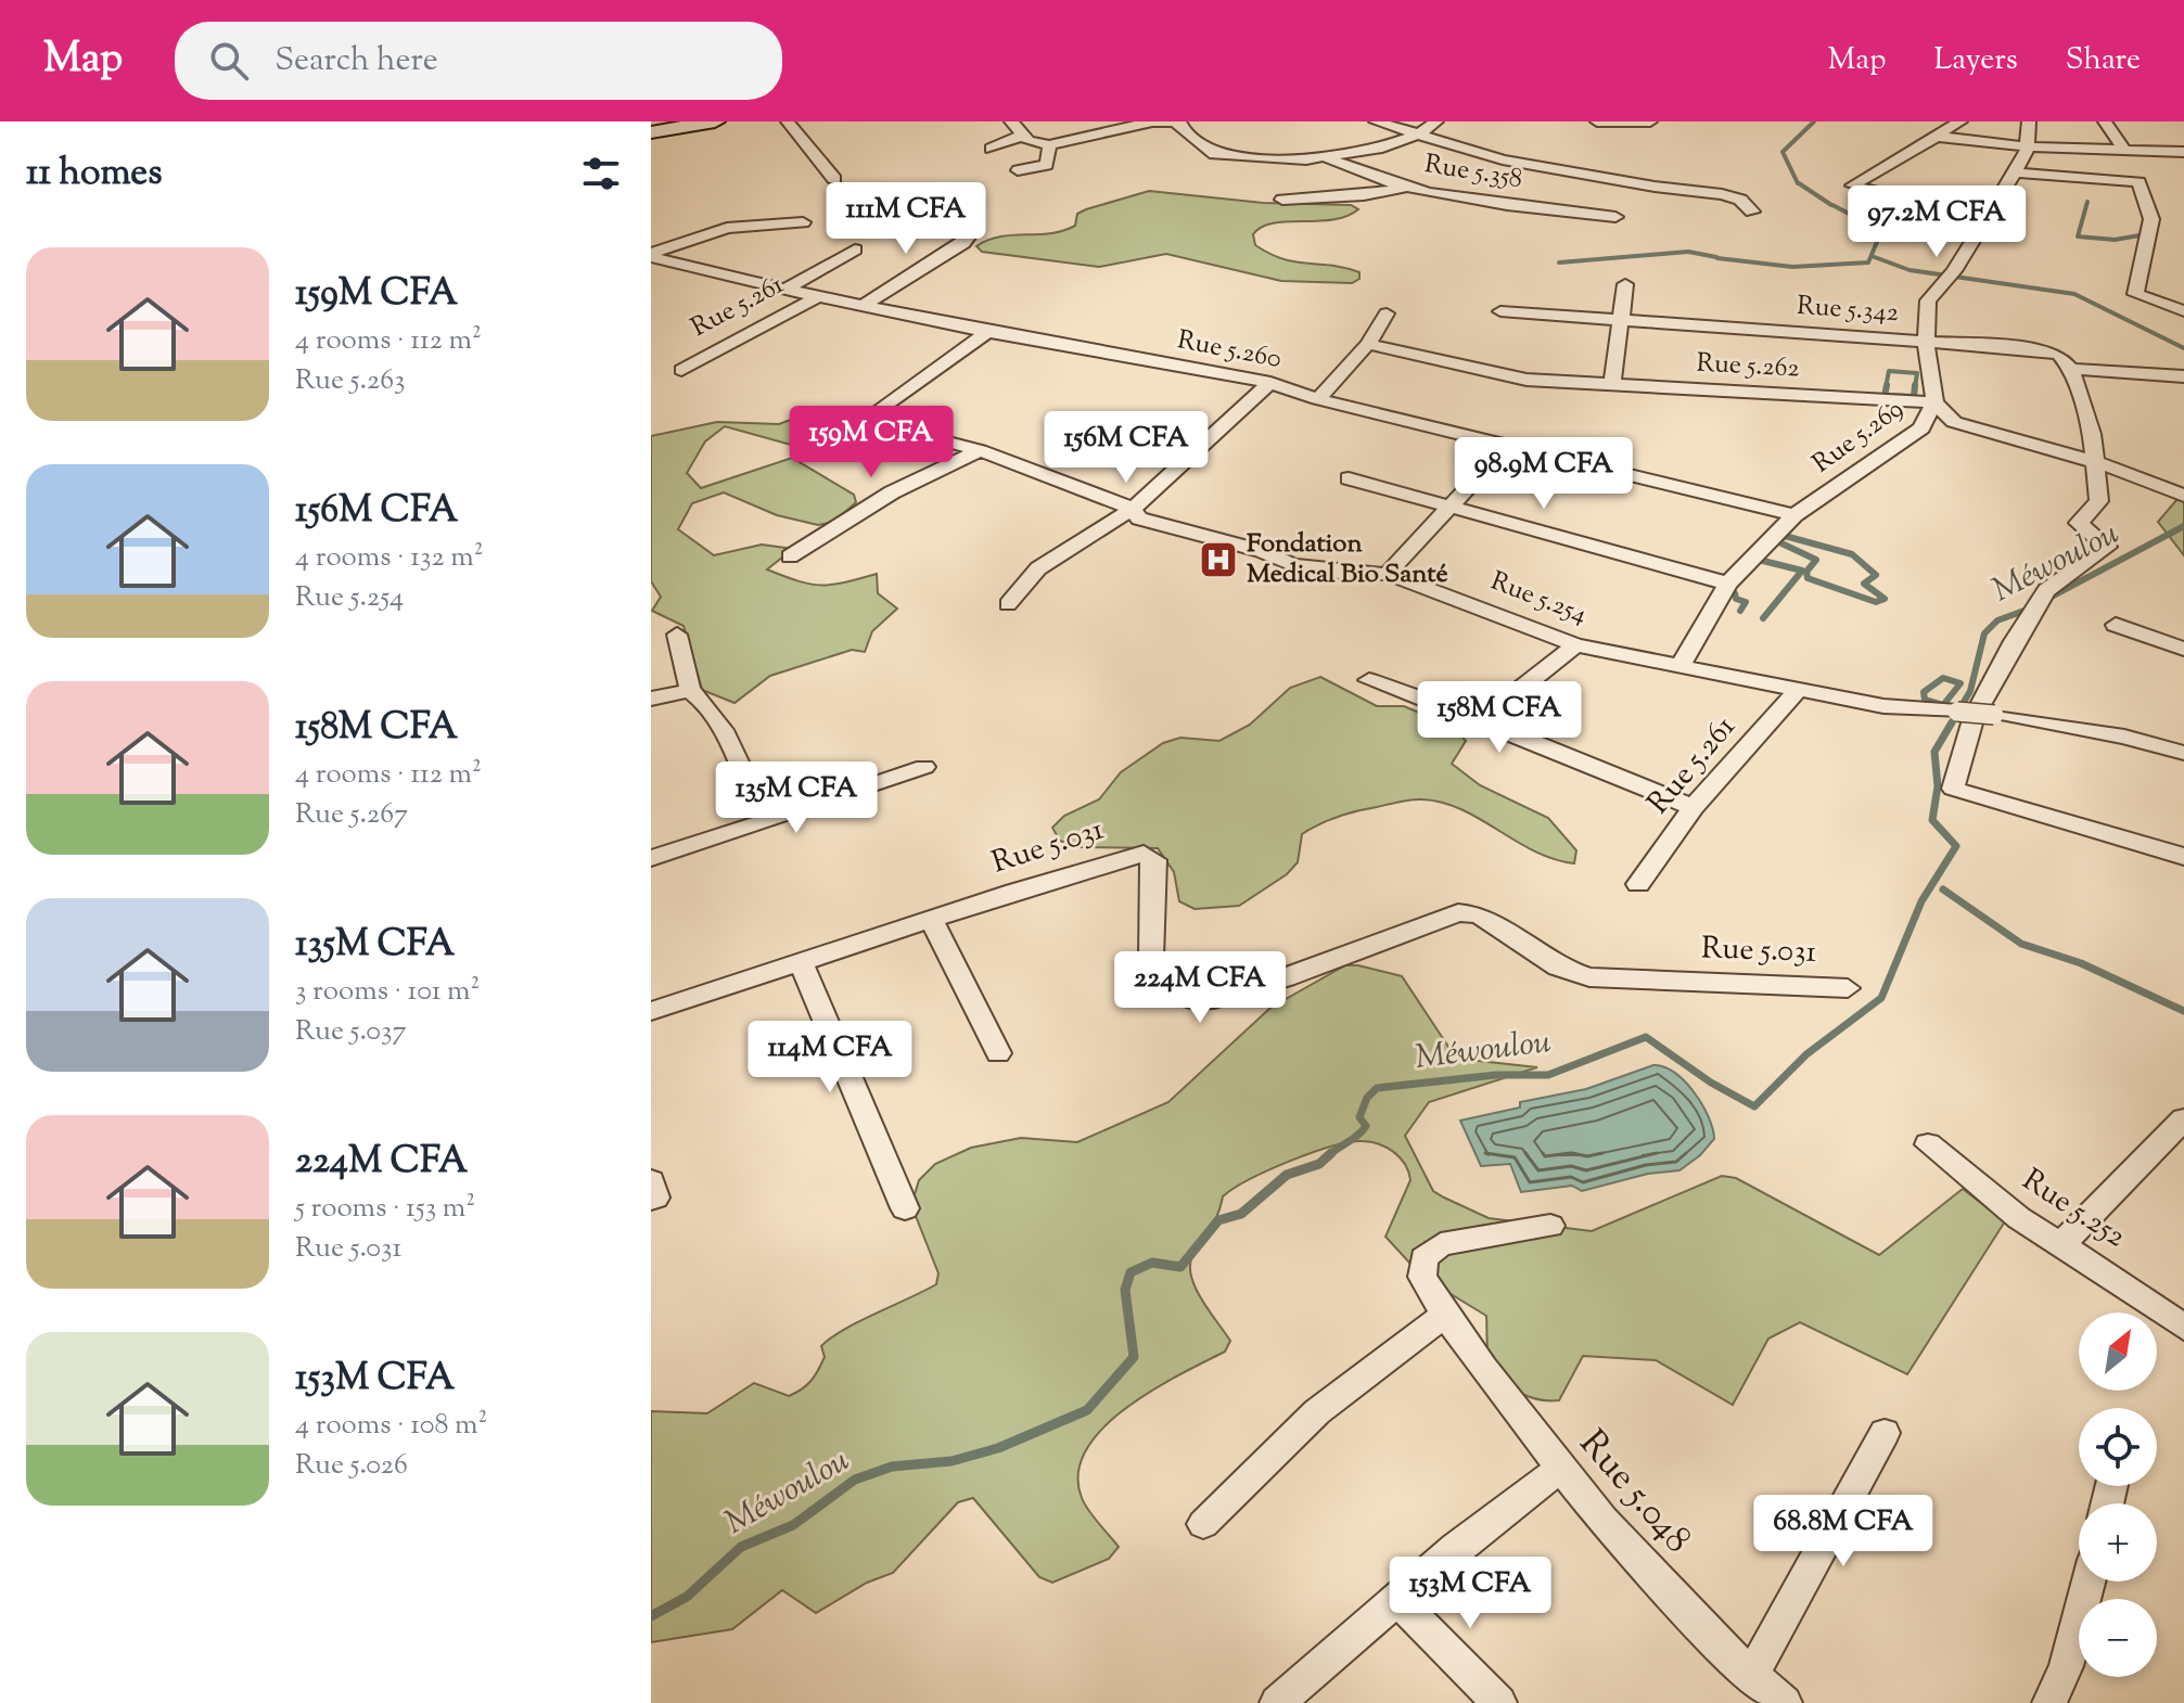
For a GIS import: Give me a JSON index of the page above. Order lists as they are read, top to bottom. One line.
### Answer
{"streets":{"street":["Rue 5.358","Rue 5.261","Rue 5.342","Rue 5.260","Rue 5.262","Rue 5.269","Rue 5.254","Rue 5.031","Rue 5.252","Rue 5.048"]},"crossings":[["Rue 5.261","Rue 5.260"],["Rue 5.261","Rue 5.254"],["Rue 5.342","Rue 5.269"],["Rue 5.260","Rue 5.269"],["Rue 5.260","Rue 5.254"],["Rue 5.262","Rue 5.269"],["Rue 5.269","Rue 5.254"]],"water":["Méwoulou"],"places":{"hospital":["Fondation Medical Bio Santé"]},"north":"top right","page":{"header":"Map","search":"Search here","nav":["Map","Layers","Share"],"heading":"11 homes","price":["111M CFA","97.2M CFA","159M CFA","156M CFA","98.9M CFA","158M CFA","135M CFA","224M CFA","114M CFA","68.8M CFA","153M CFA"],"list":[{"name":"159M CFA","note":"4 rooms · 112 m² · Rue 5.263"},{"name":"156M CFA","note":"4 rooms · 132 m² · Rue 5.254"},{"name":"158M CFA","note":"4 rooms · 112 m² · Rue 5.267"},{"name":"135M CFA","note":"3 rooms · 101 m² · Rue 5.037"},{"name":"224M CFA","note":"5 rooms · 153 m² · Rue 5.031"},{"name":"153M CFA","note":"4 rooms · 108 m² · Rue 5.026"}],"map_buttons":["+","−"]}}
